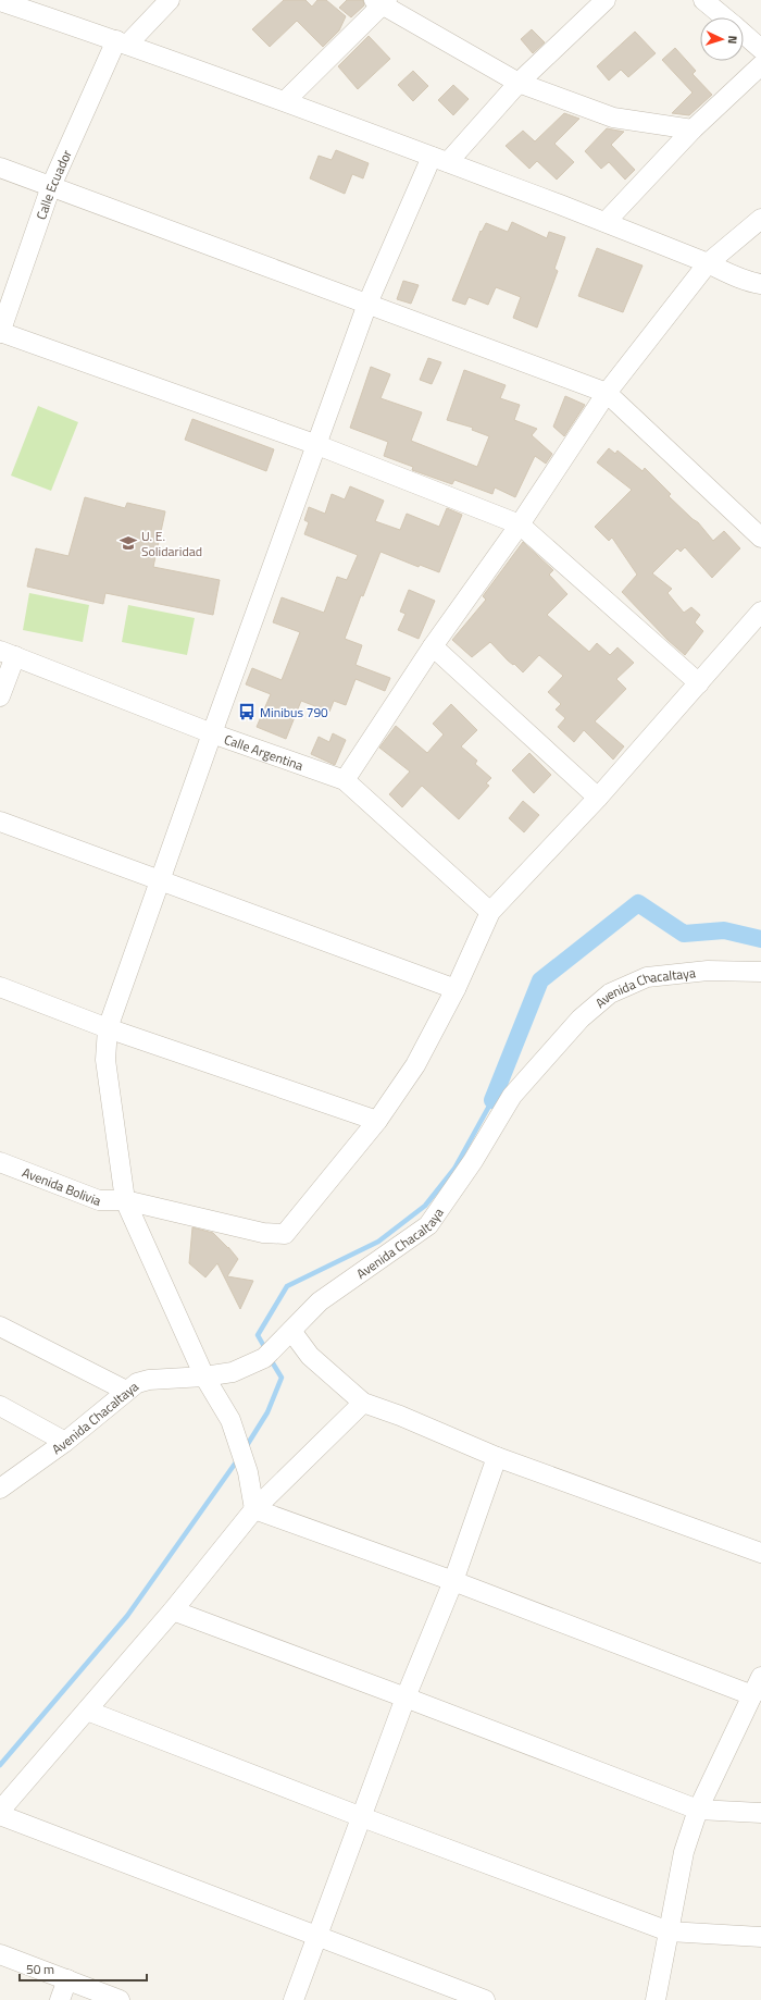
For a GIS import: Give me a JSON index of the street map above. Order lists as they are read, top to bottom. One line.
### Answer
{"streets":{"street":["Calle Ecuador","Calle Argentina","Avenida Chacaltaya","Avenida Bolivia"]},"places":{"school or university":["U. E. Solidaridad"],"bus stop":["Minibus 790"]},"scale_bar":"50 m","north":"right"}
